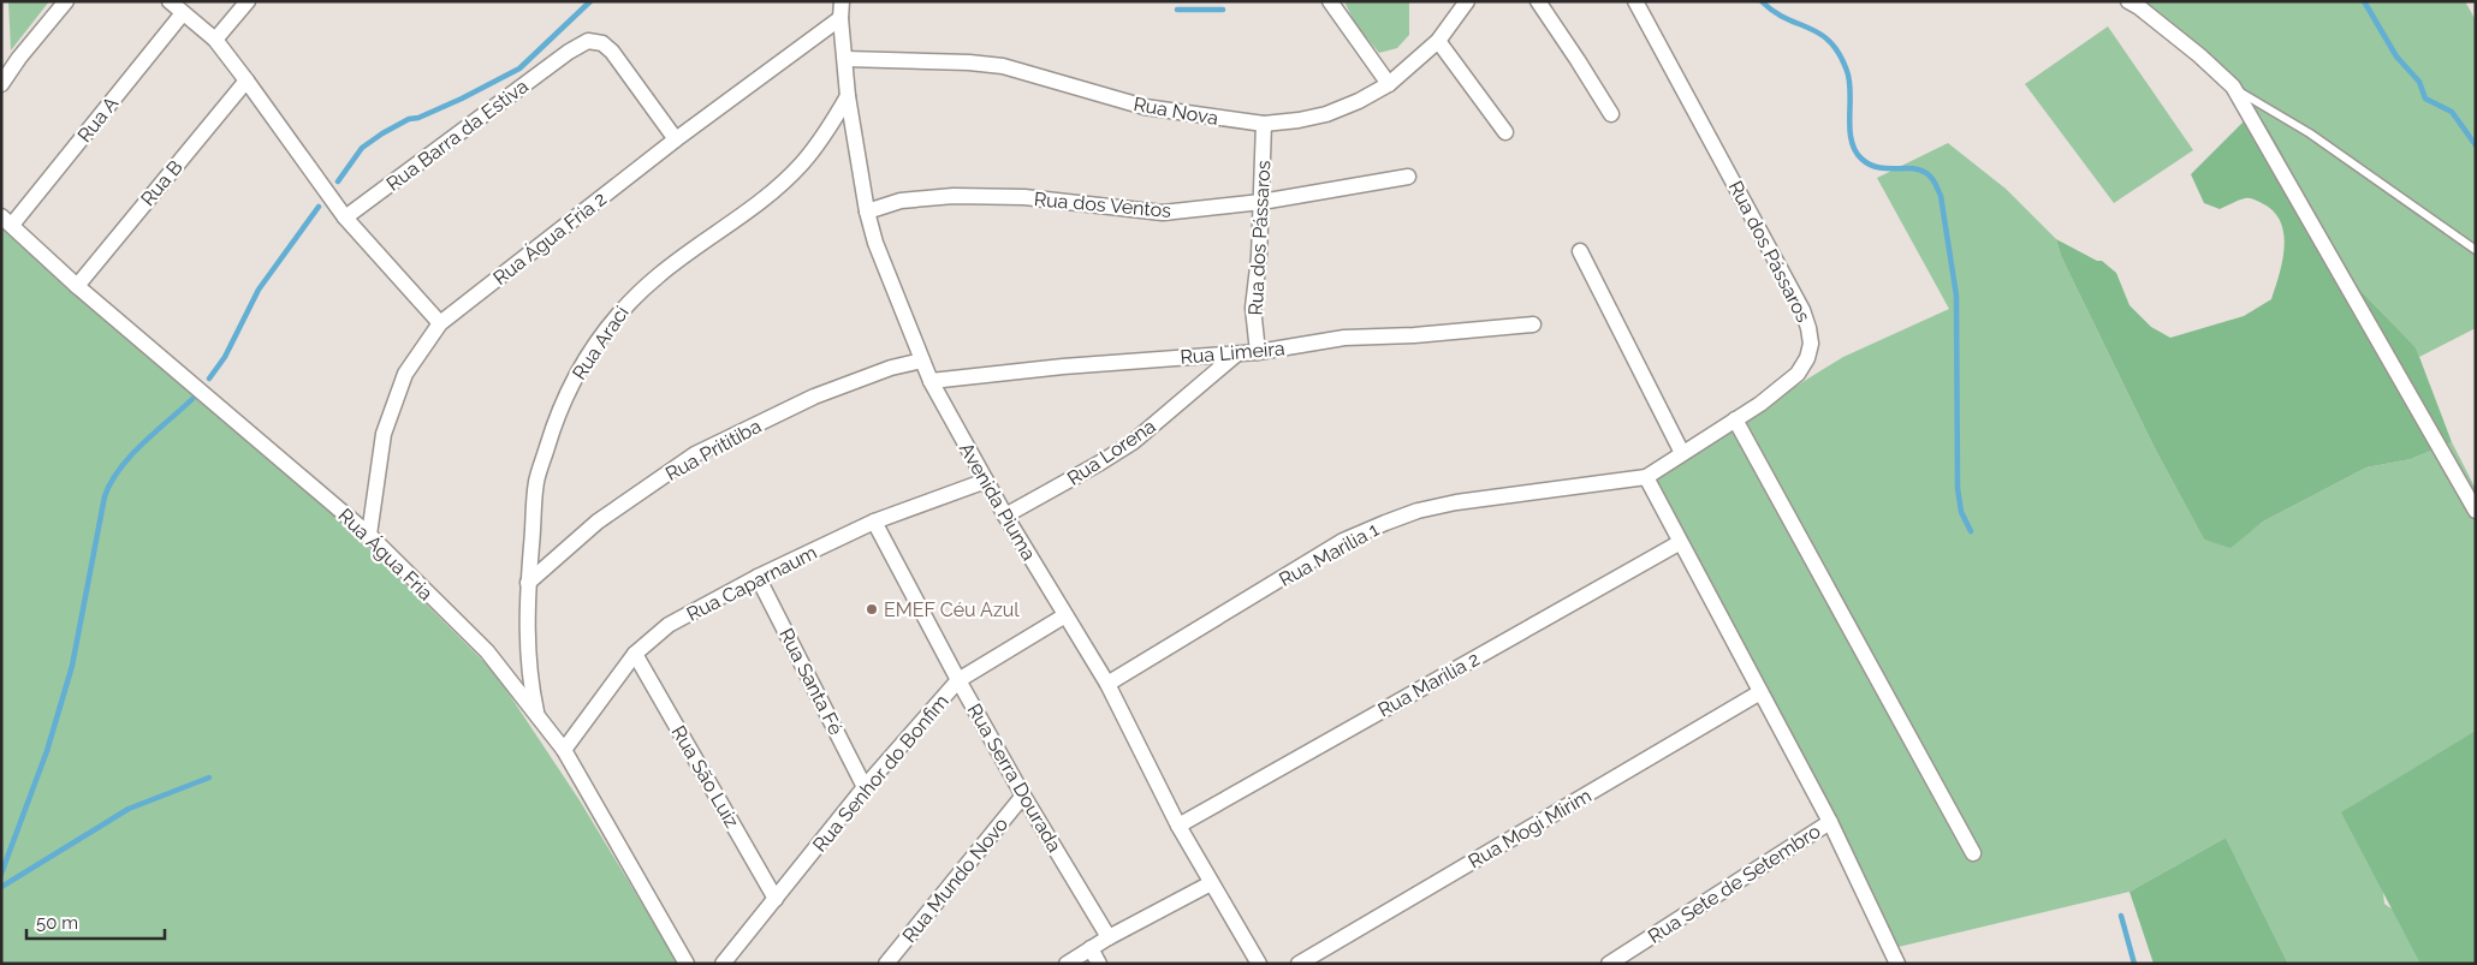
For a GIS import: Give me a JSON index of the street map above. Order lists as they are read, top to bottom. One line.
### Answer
{"streets":{"street":["Rua Nova","Rua A","Rua Barra da Estiva","Rua B","Rua dos Ventos","Rua Água Fria 2","Rua dos Pássaros","Rua Araci","Rua Limeira","Rua Prititiba","Rua Lorena","Avenida Piuma","Rua Água Fria","Rua Marilia 1","Rua Caparnaum","Rua Santa Fé","Rua Marilia 2","Rua Senhor do Bonfim","Rua São Luiz","Rua Serra Dourada","Rua Mogi Mirim","Rua Mundo Novo","Rua Sete de Setembro"]},"crossings":[["Rua Nova","Rua dos Pássaros"],["Rua Nova","Avenida Piuma"],["Rua A","Rua Água Fria"],["Rua Barra da Estiva","Rua Água Fria 2"],["Rua B","Rua Água Fria"],["Rua dos Ventos","Rua dos Pássaros"],["Rua dos Ventos","Avenida Piuma"],["Rua Água Fria 2","Avenida Piuma"],["Rua Água Fria 2","Rua Água Fria"],["Rua dos Pássaros","Rua Limeira"],["Rua dos Pássaros","Rua Marilia 1"],["Rua Araci","Rua Prititiba"],["Rua Araci","Avenida Piuma"],["Rua Araci","Rua Água Fria"],["Rua Limeira","Rua Lorena"],["Rua Limeira","Avenida Piuma"],["Rua Prititiba","Avenida Piuma"],["Rua Lorena","Avenida Piuma"],["Avenida Piuma","Rua Marilia 1"],["Avenida Piuma","Rua Caparnaum"],["Avenida Piuma","Rua Marilia 2"],["Avenida Piuma","Rua Senhor do Bonfim"],["Rua Água Fria","Rua Caparnaum"],["Rua Caparnaum","Rua Santa Fé"],["Rua Caparnaum","Rua São Luiz"],["Rua Caparnaum","Rua Serra Dourada"],["Rua Santa Fé","Rua Senhor do Bonfim"],["Rua Senhor do Bonfim","Rua São Luiz"],["Rua Senhor do Bonfim","Rua Serra Dourada"],["Rua Serra Dourada","Rua Mundo Novo"]],"places":["EMEF Céu Azul"],"scale_bar":"50 m"}
